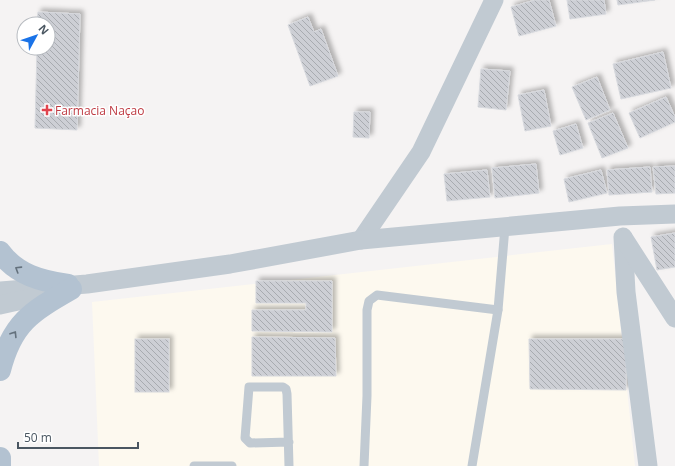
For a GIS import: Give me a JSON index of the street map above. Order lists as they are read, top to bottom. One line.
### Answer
{"places":{"health":["Farmacia Naçao"]},"scale_bar":"50 m","north":"top right"}
